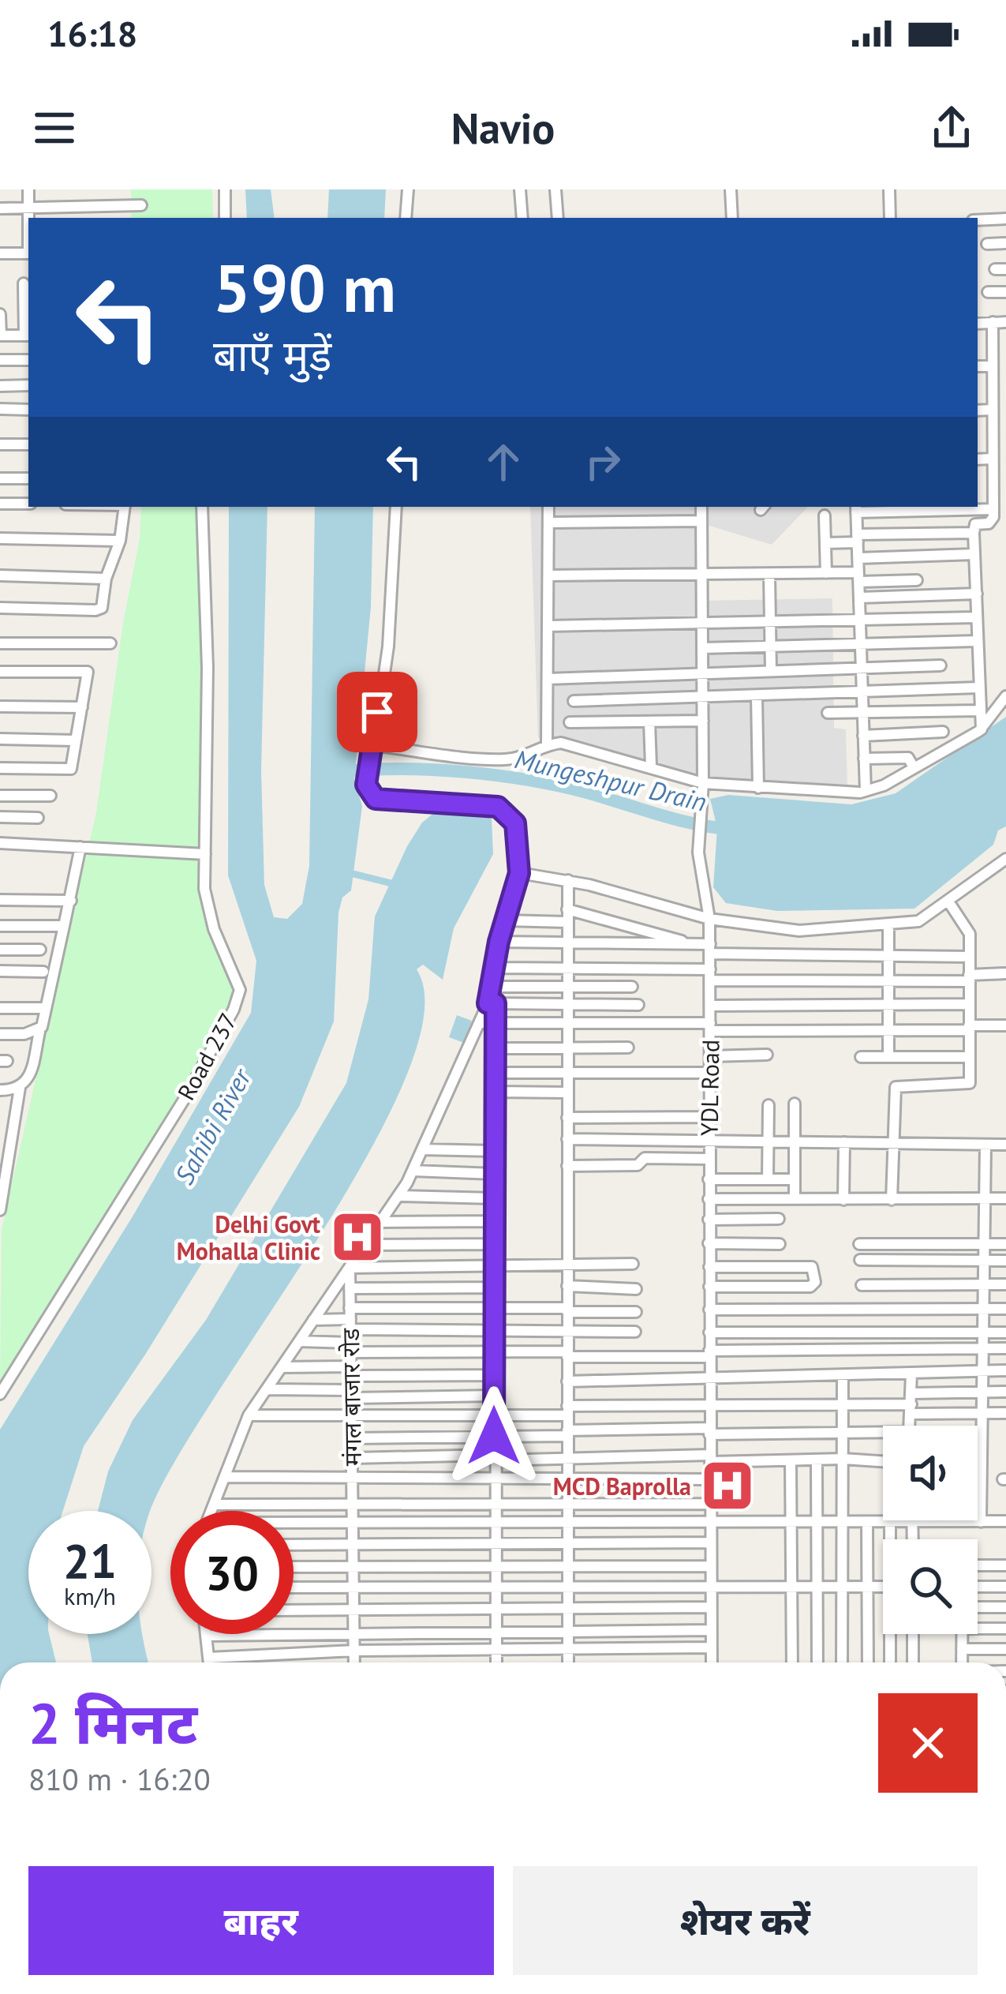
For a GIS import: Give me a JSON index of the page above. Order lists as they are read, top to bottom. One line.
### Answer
{"streets":{"street":["Road 237","YDL Road","मंगल बाजार रोड"]},"water":["Mungeshpur Drain","Sahibi River"],"places":{"hospital":["Delhi Govt Mohalla Clinic","MCD Baprolla"]},"page":{"status":"16:18","header":"Navio","turn":["590 m","बाएँ मुड़ें"],"speed":"21 km/h","limit":"30","heading":["2 मिनट","810 m · 16:20"],"buttons":["बाहर","शेयर करें"]}}
